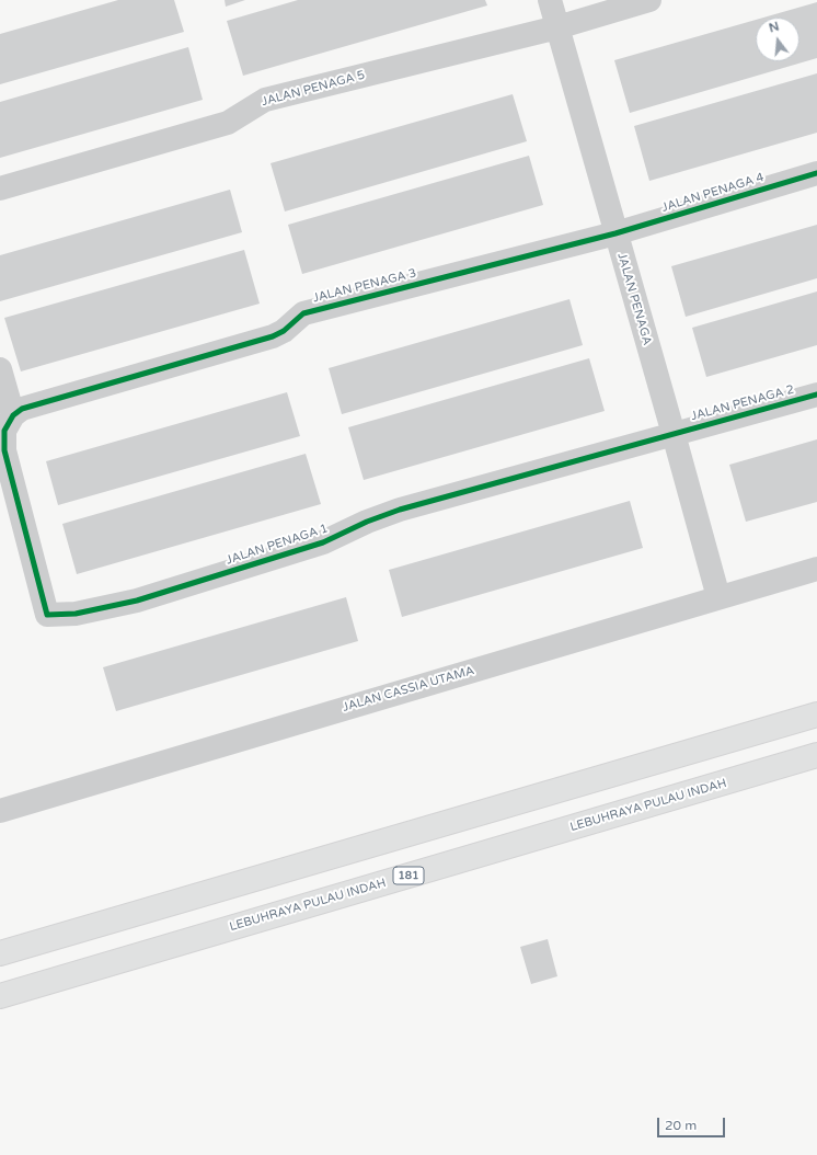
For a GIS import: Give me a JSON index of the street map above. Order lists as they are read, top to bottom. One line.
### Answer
{"streets":{"main road":["LEBUHRAYA PULAU INDAH","181"],"street":["JALAN PENAGA 5","JALAN PENAGA 4","JALAN PENAGA 3","JALAN PENAGA","JALAN PENAGA 2","JALAN PENAGA 1","JALAN CASSIA UTAMA"]},"crossings":[["JALAN PENAGA 5","JALAN PENAGA"],["JALAN PENAGA 4","JALAN PENAGA 3"],["JALAN PENAGA 4","JALAN PENAGA"],["JALAN PENAGA 3","JALAN PENAGA"],["JALAN PENAGA 3","JALAN PENAGA 1"],["JALAN PENAGA","JALAN PENAGA 2"],["JALAN PENAGA","JALAN PENAGA 1"],["JALAN PENAGA","JALAN CASSIA UTAMA"],["JALAN PENAGA 2","JALAN PENAGA 1"]],"scale_bar":"20 m","north":"top"}
